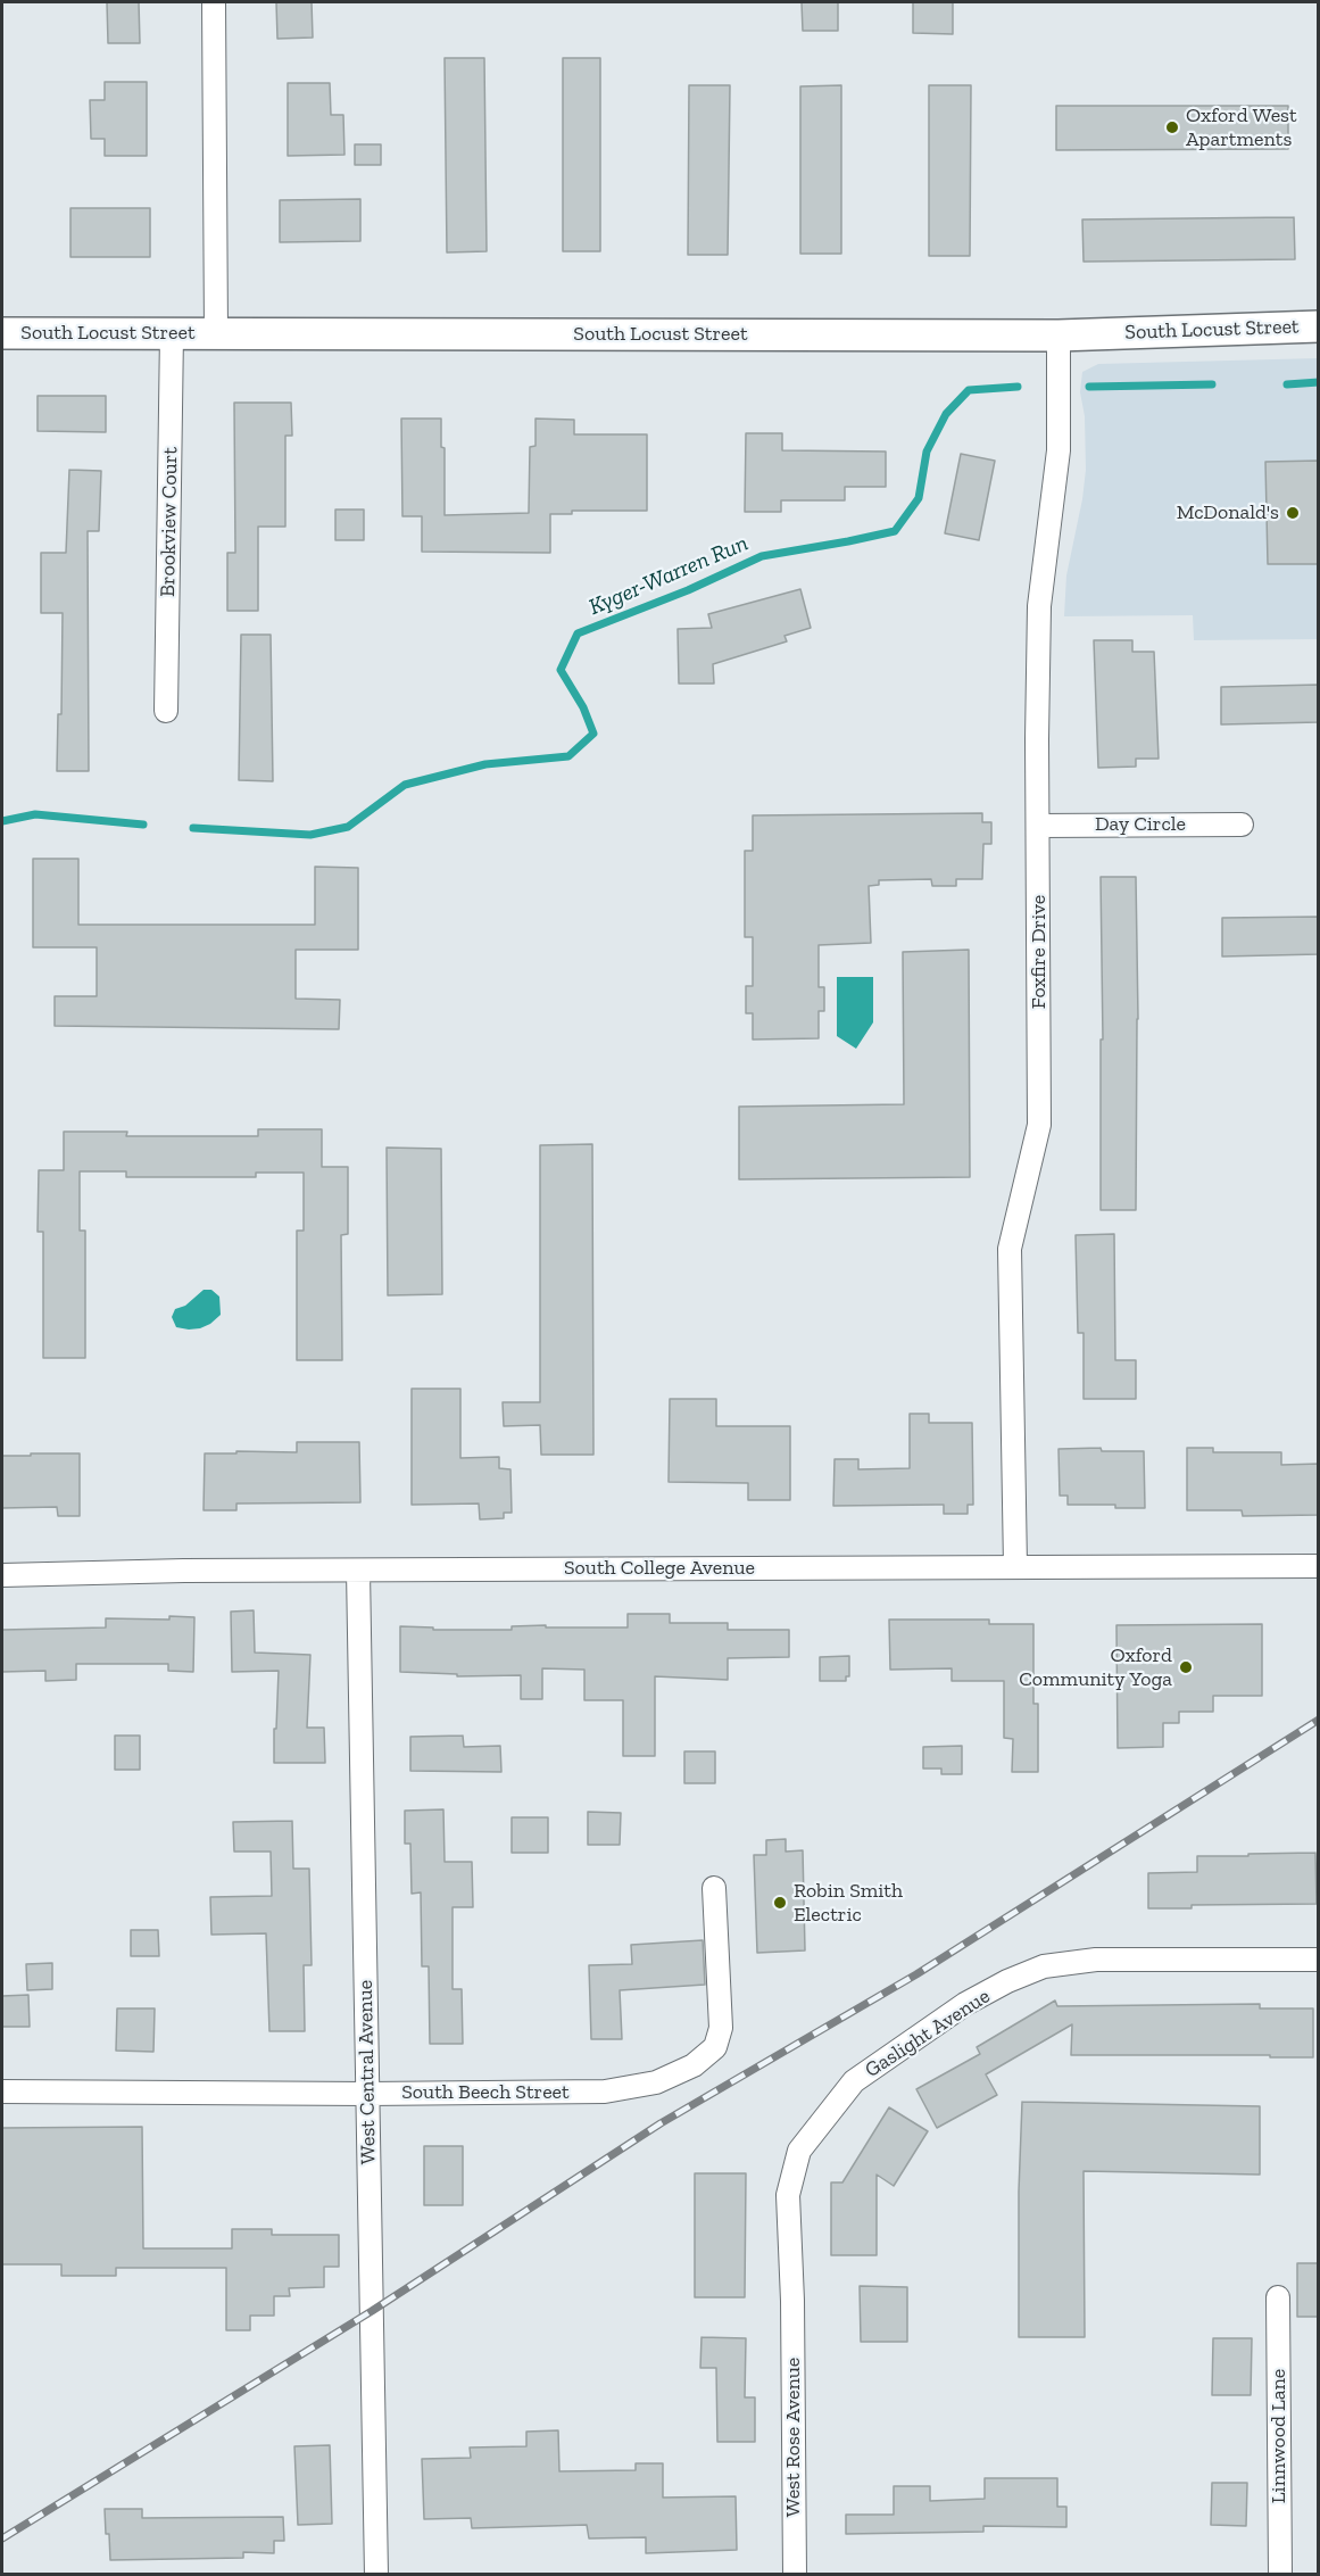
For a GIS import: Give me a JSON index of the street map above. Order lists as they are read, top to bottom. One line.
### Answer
{"streets":{"street":["South Locust Street","Brookview Court","Day Circle","Foxfire Drive","South College Avenue","Gaslight Avenue","West Central Avenue","South Beech Street","Linnwood Lane","West Rose Avenue"]},"crossings":[["South Locust Street","Brookview Court"],["South Locust Street","Foxfire Drive"],["Day Circle","Foxfire Drive"],["Foxfire Drive","South College Avenue"],["South College Avenue","West Central Avenue"],["Gaslight Avenue","West Rose Avenue"],["West Central Avenue","South Beech Street"]],"water":["Kyger-Warren Run"],"places":["Oxford West Apartments","McDonald's","Oxford Community Yoga","Robin Smith Electric"]}
